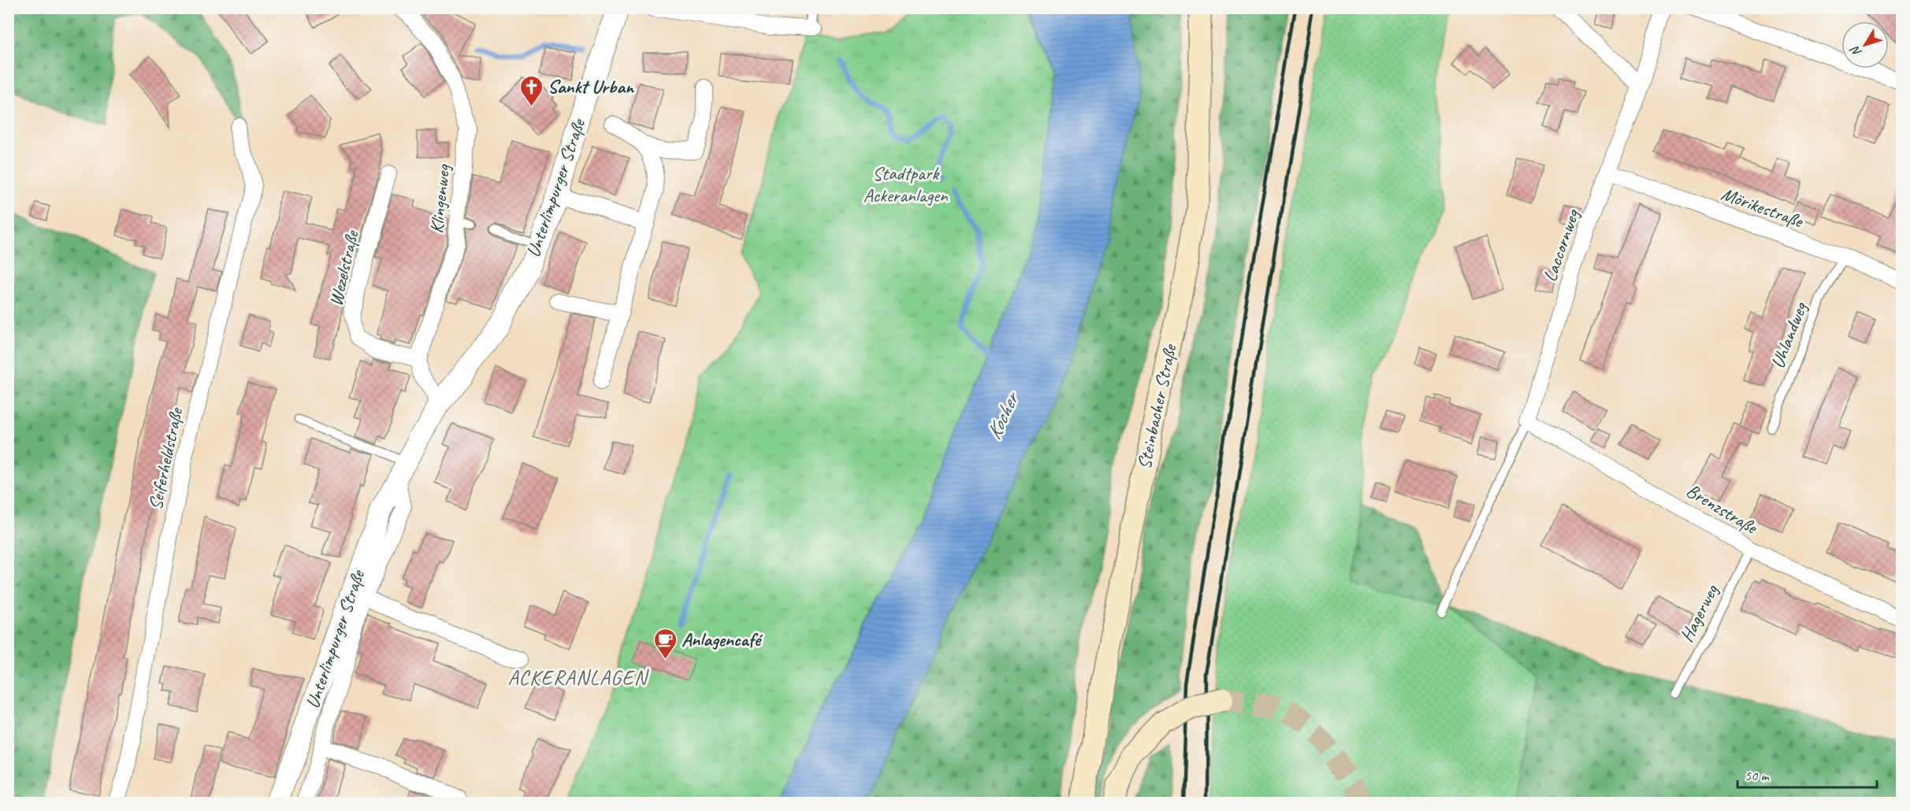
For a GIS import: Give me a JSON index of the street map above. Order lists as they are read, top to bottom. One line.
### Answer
{"streets":{"main road":["Steinbacher Straße"],"street":["Unterlimpurger Straße","Klingenweg","Mörikestraße","Laccornweg","Wezelstraße","Seiferheldstraße","Brenzstraße"],"lane":["Uhlandweg","Hagerweg"]},"crossings":[["Klingenweg","Wezelstraße"],["Mörikestraße","Laccornweg"],["Mörikestraße","Uhlandweg"],["Laccornweg","Brenzstraße"],["Brenzstraße","Hagerweg"]],"districts":["ACKERANLAGEN"],"water":["Kocher"],"parks":["Stadtpark Ackeranlagen"],"places":{"church":["Sankt Urban"],"cafe":["Anlagencafé"]},"scale_bar":"50 m","north":"bottom left"}
